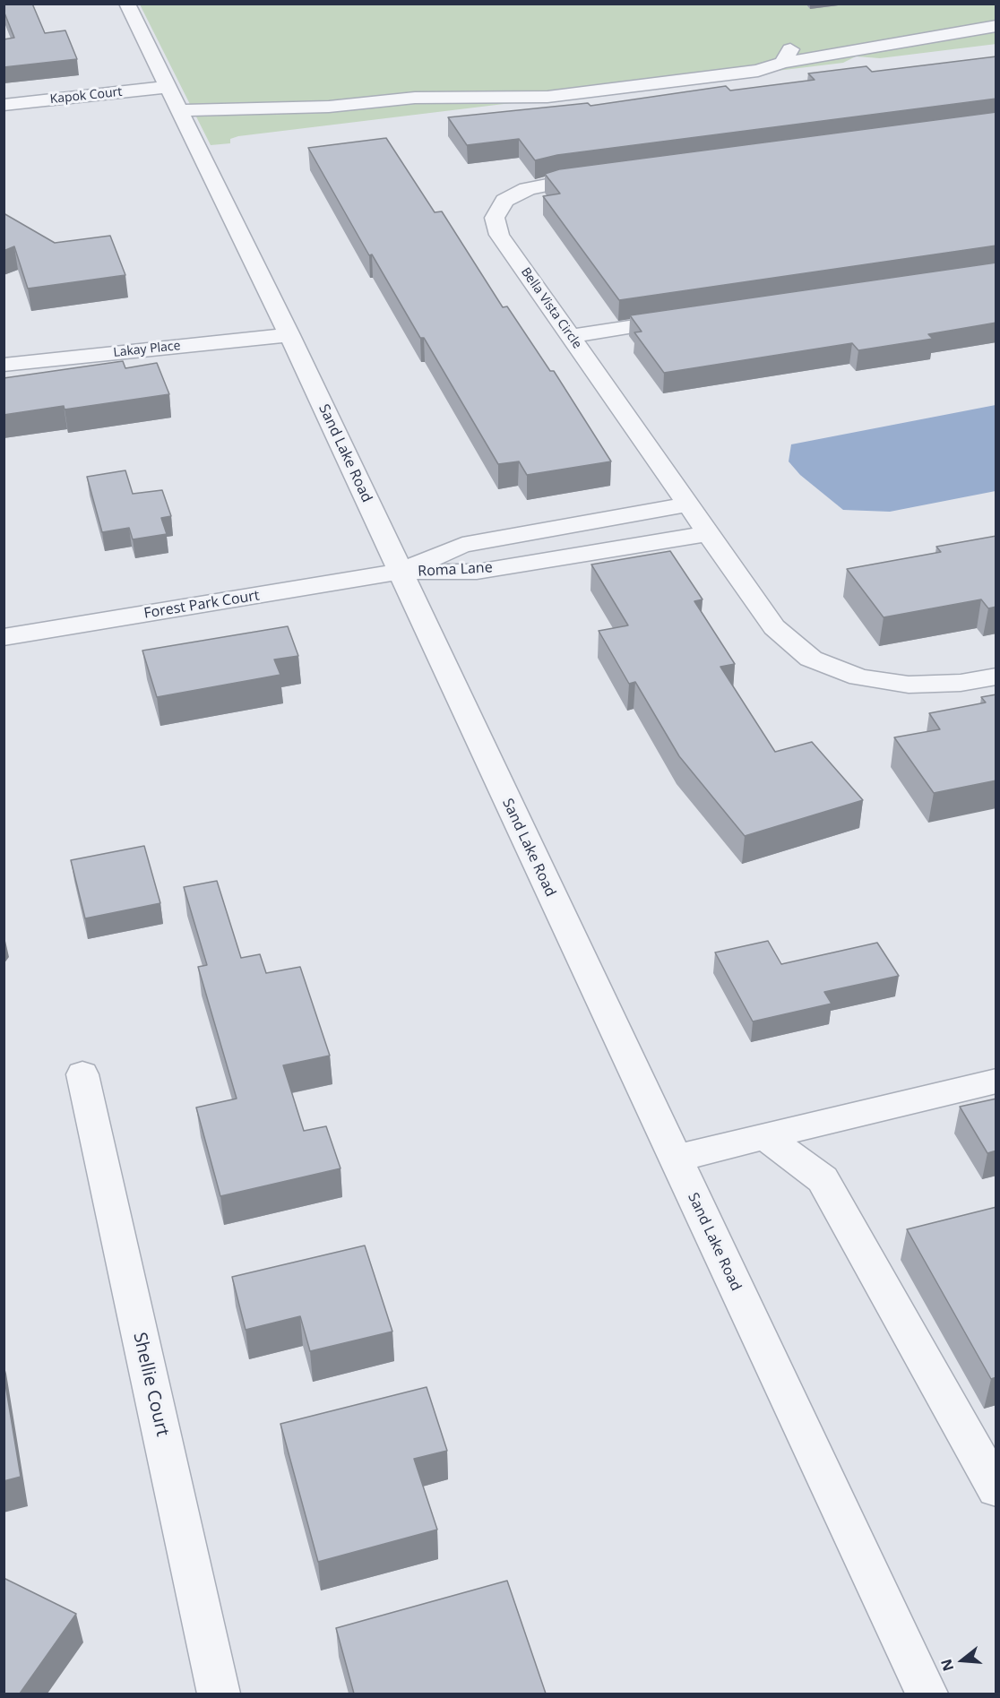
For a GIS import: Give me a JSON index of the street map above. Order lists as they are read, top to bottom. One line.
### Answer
{"streets":{"street":["Kapok Court","Bella Vista Circle","Lakay Place","Sand Lake Road","Roma Lane","Forest Park Court","Shellie Court"]},"crossings":[["Kapok Court","Sand Lake Road"],["Bella Vista Circle","Roma Lane"],["Lakay Place","Sand Lake Road"],["Sand Lake Road","Roma Lane"],["Sand Lake Road","Forest Park Court"],["Roma Lane","Forest Park Court"]],"north":"left"}
